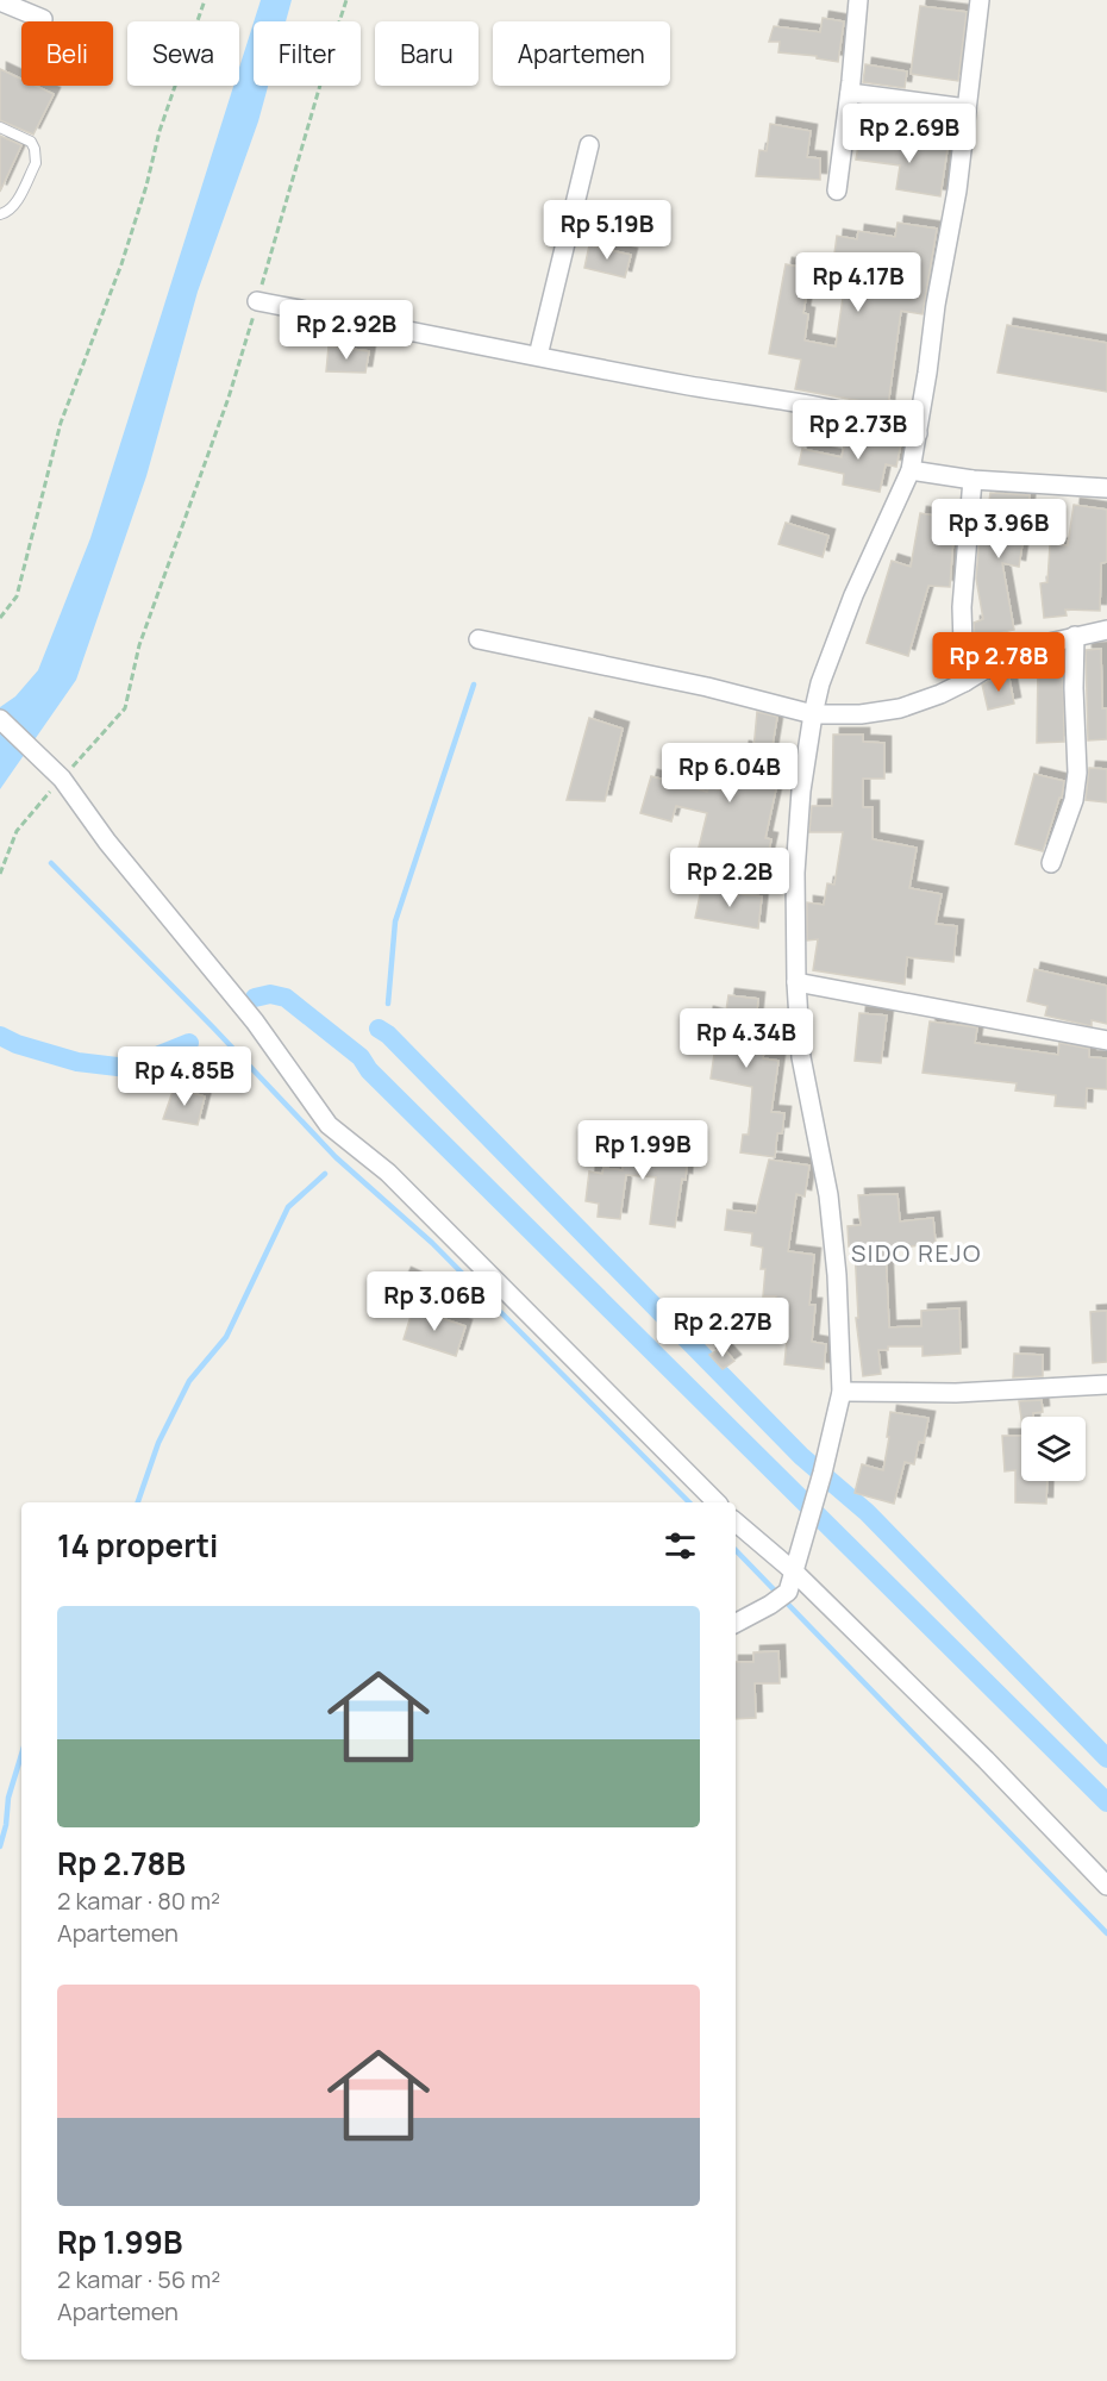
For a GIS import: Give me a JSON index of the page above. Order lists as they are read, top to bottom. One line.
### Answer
{"districts":["SIDO REJO"],"page":{"chip":["Beli","Sewa","Filter","Baru","Apartemen"],"price":["Rp 2.69B","Rp 5.19B","Rp 4.17B","Rp 2.92B","Rp 2.73B","Rp 3.96B","Rp 2.78B","Rp 6.04B","Rp 2.2B","Rp 4.34B","Rp 4.85B","Rp 1.99B","Rp 3.06B","Rp 2.27B"],"heading":"14 properti","list":[{"name":"Rp 2.78B","note":"2 kamar · 80 m² · Apartemen"},{"name":"Rp 1.99B","note":"2 kamar · 56 m² · Apartemen"}]}}
